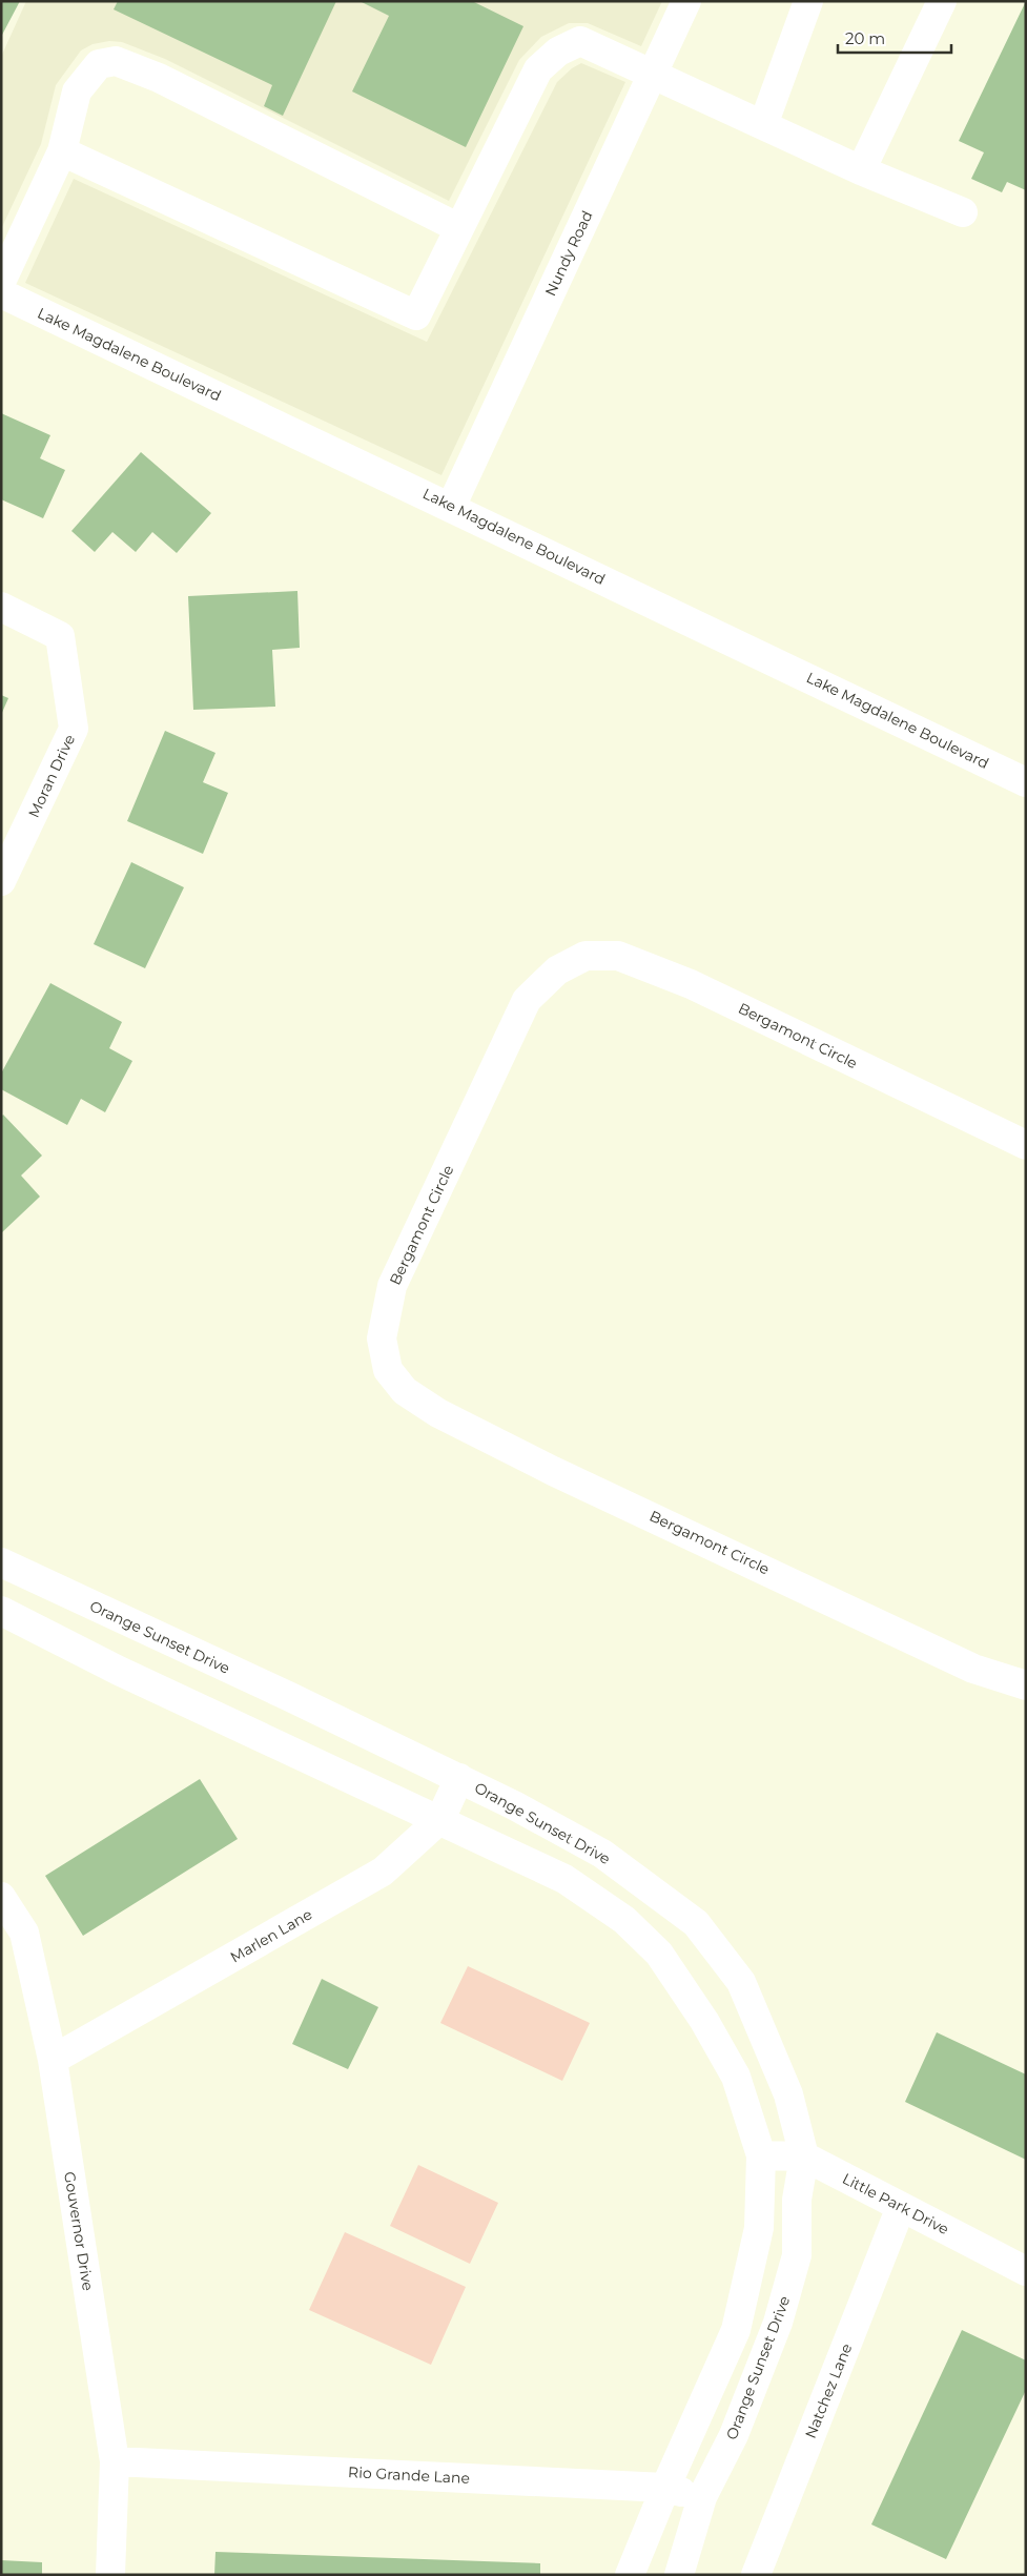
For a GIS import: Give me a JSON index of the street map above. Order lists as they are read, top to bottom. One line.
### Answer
{"streets":{"street":["Nundy Road","Lake Magdalene Boulevard","Moran Drive","Bergamont Circle","Orange Sunset Drive","Marlen Lane","Little Park Drive","Gouvernor Drive","Natchez Lane","Rio Grande Lane"]},"crossings":[["Nundy Road","Lake Magdalene Boulevard"],["Orange Sunset Drive","Marlen Lane"],["Orange Sunset Drive","Little Park Drive"],["Orange Sunset Drive","Rio Grande Lane"],["Marlen Lane","Gouvernor Drive"],["Little Park Drive","Natchez Lane"],["Gouvernor Drive","Rio Grande Lane"]],"scale_bar":"20 m"}
